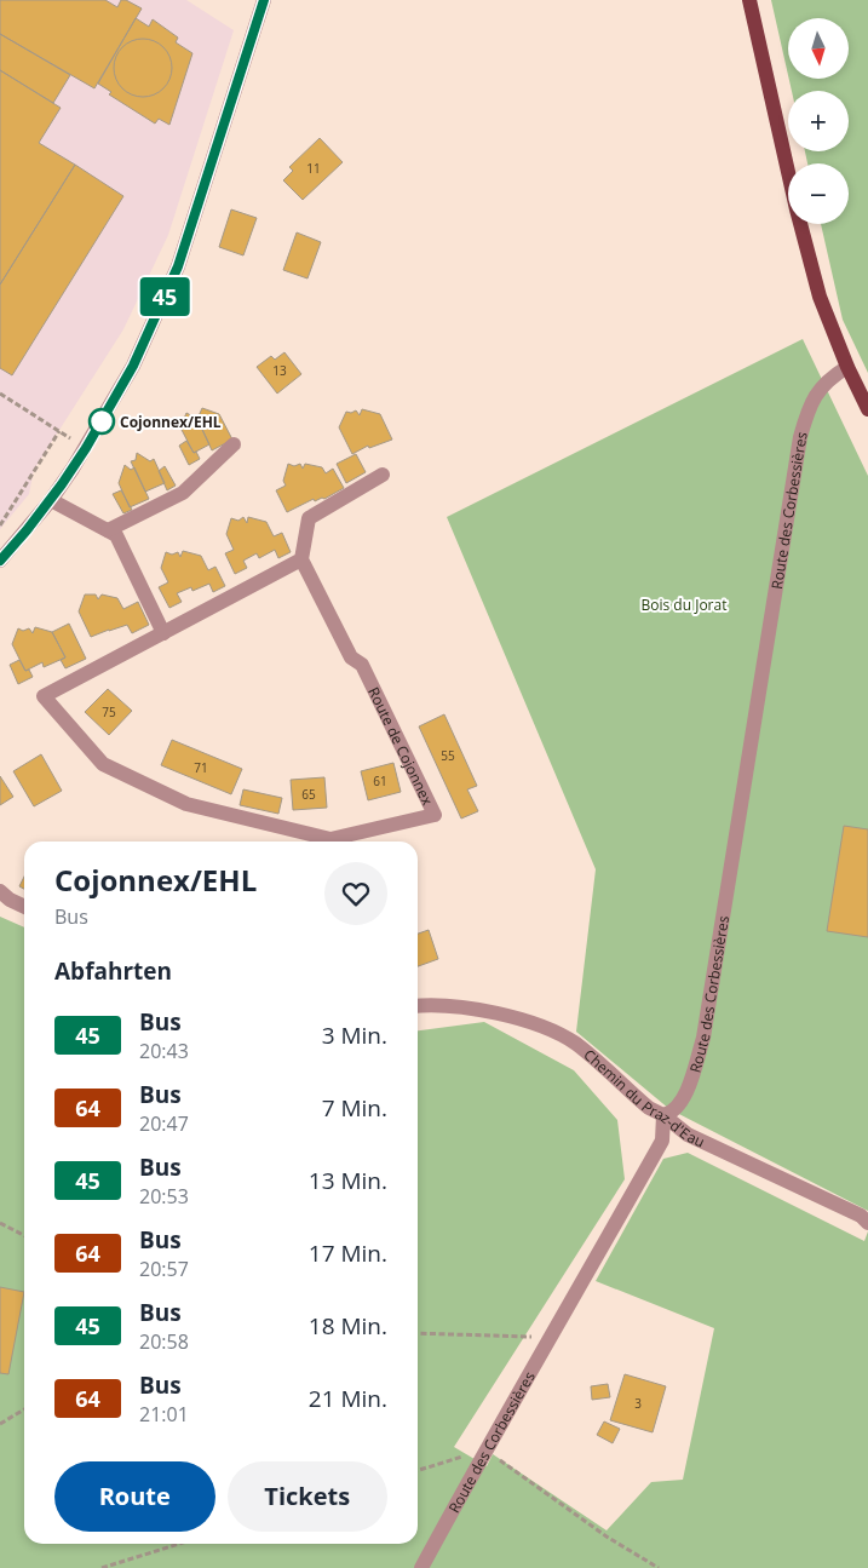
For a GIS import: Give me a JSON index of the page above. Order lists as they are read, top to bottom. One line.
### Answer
{"streets":{"street":["Route des Corbessières","Route de Cojonnex","Chemin du Praz-d'Eau"]},"crossings":[["Route des Corbessières","Chemin du Praz-d'Eau"]],"parks":["Bois du Jorat"],"places":["Cojonnex/EHL"],"lines":["bus line 45"],"house_numbers":["11","13","75","55","71","61","65","3"],"north":"bottom","page":{"on_map":"45","map_buttons":["+","−"],"heading":[["Cojonnex/EHL","Bus"],"Abfahrten"],"list":[{"mark":"45","name":"Bus","note":"20:43","value":"3 Min."},{"mark":"64","name":"Bus","note":"20:47","value":"7 Min."},{"mark":"45","name":"Bus","note":"20:53","value":"13 Min."},{"mark":"64","name":"Bus","note":"20:57","value":"17 Min."},{"mark":"45","name":"Bus","note":"20:58","value":"18 Min."},{"mark":"64","name":"Bus","note":"21:01","value":"21 Min."}],"buttons":["Route","Tickets"]}}
